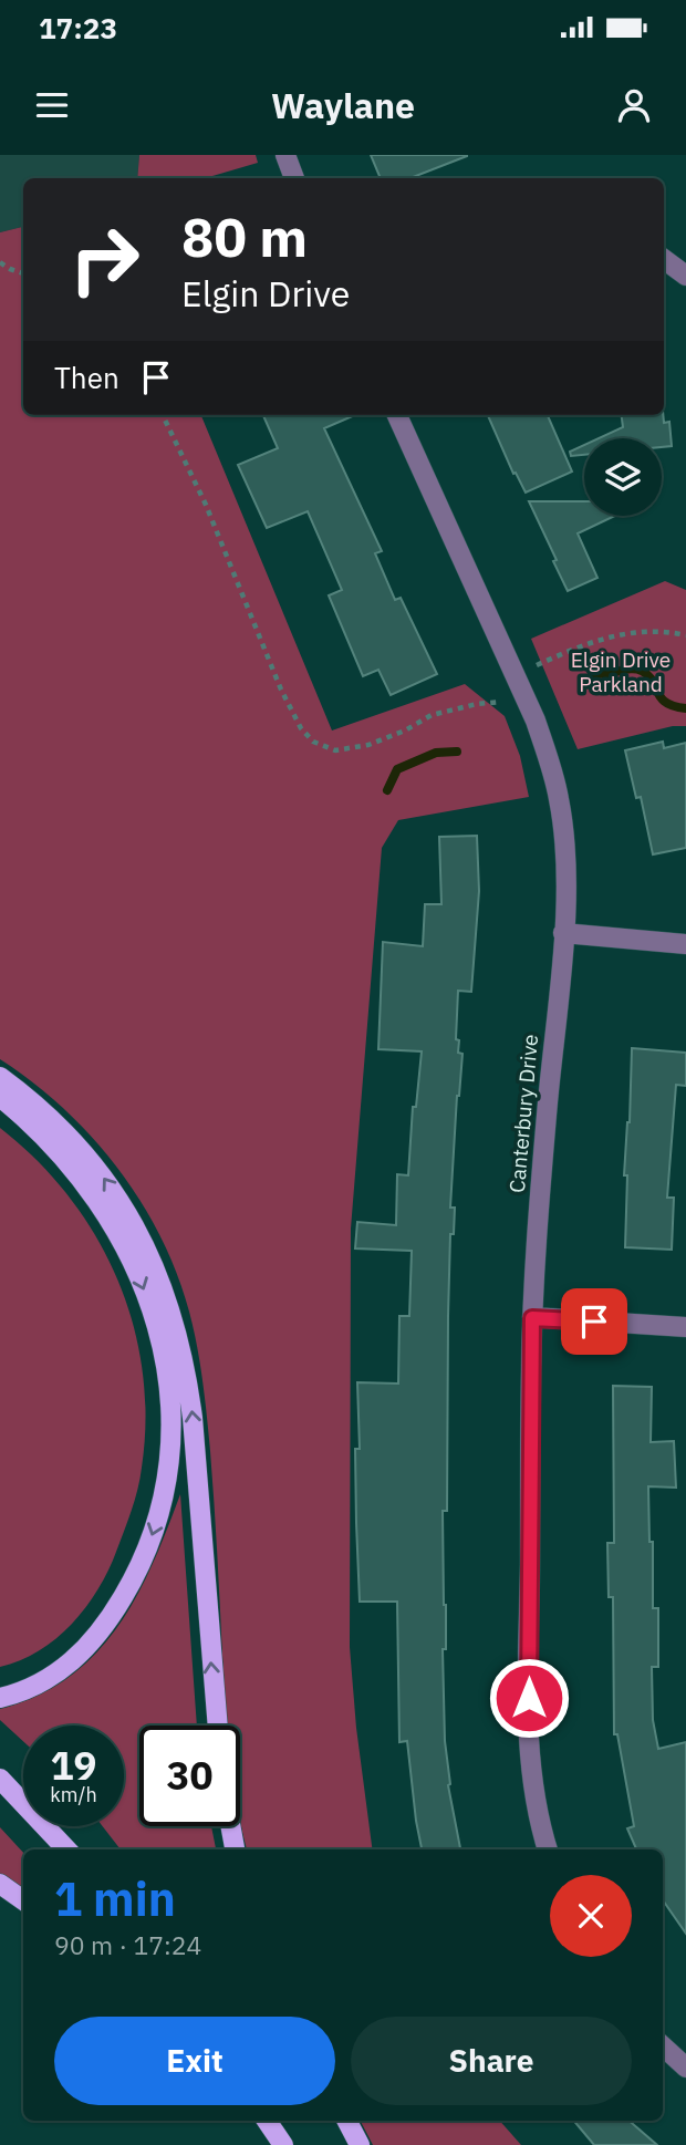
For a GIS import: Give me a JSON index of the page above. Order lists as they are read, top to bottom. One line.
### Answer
{"streets":{"street":["Canterbury Drive"]},"parks":["Elgin Drive Parkland"],"page":{"status":"17:23","header":"Waylane","turn":["80 m","Elgin Drive"],"then":"Then","speed":"19 km/h","limit":"30","heading":["1 min","90 m · 17:24"],"buttons":["Exit","Share"]}}
